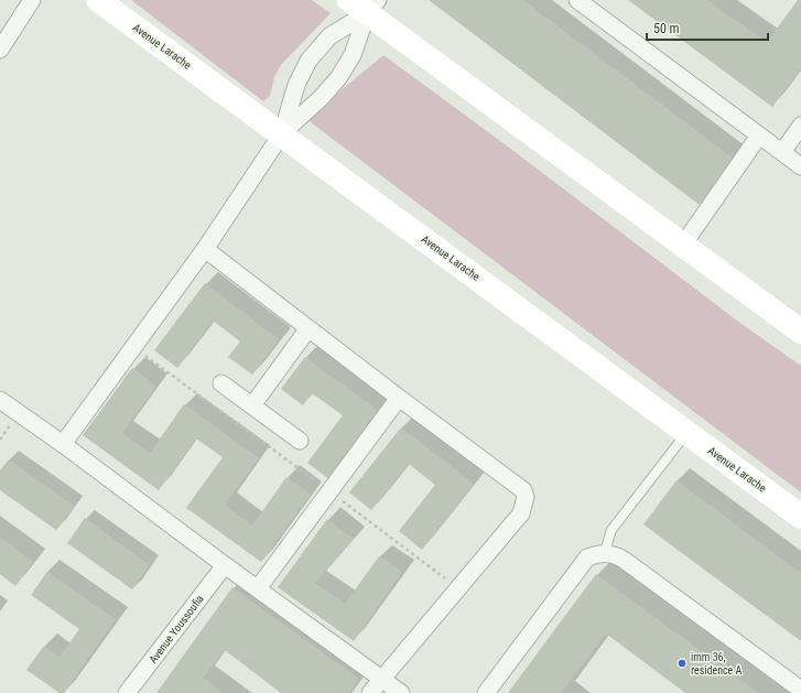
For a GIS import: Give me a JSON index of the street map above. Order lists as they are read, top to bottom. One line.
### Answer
{"streets":{"main road":["Avenue Larache"],"street":["Avenue Youssoufia"]},"places":["imm 36, residence A"],"scale_bar":"50 m"}
